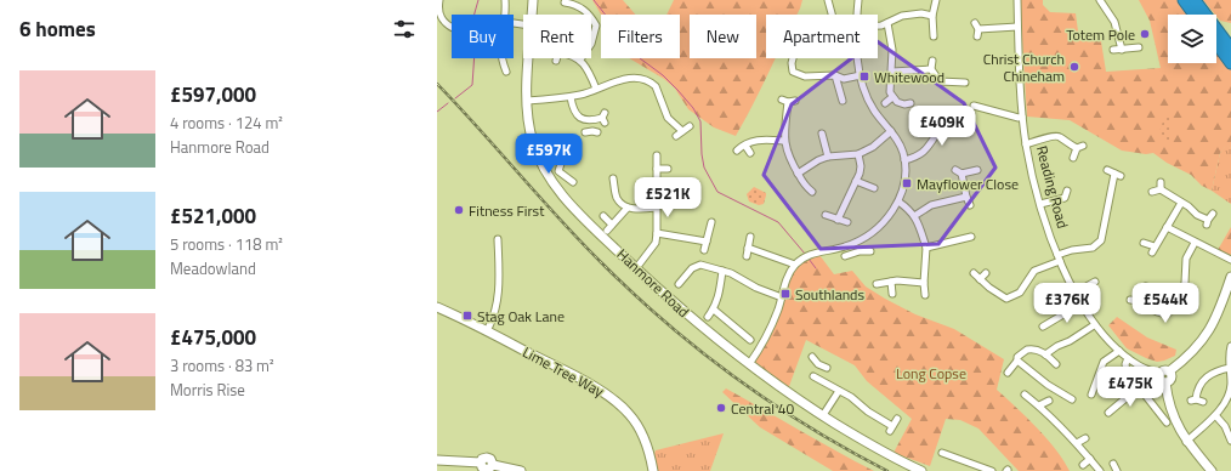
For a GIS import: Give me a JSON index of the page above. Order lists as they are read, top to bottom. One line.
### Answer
{"streets":{"street":["Reading Road","Hanmore Road","Lime Tree Way"]},"parks":["Long Copse"],"places":{"other":["Totem Pole","Christ Church Chineham","Fitness First","Central 40"],"transit":["Whitewood","Mayflower Close","Southlands","Stag Oak Lane"]},"page":{"heading":"6 homes","chip":["Buy","Rent","Filters","New","Apartment"],"list":[{"name":"£597,000","note":"4 rooms · 124 m² · Hanmore Road"},{"name":"£521,000","note":"5 rooms · 118 m² · Meadowland"},{"name":"£475,000","note":"3 rooms · 83 m² · Morris Rise"}],"price":["£409K","£597K","£521K","£376K","£544K","£475K"]}}
